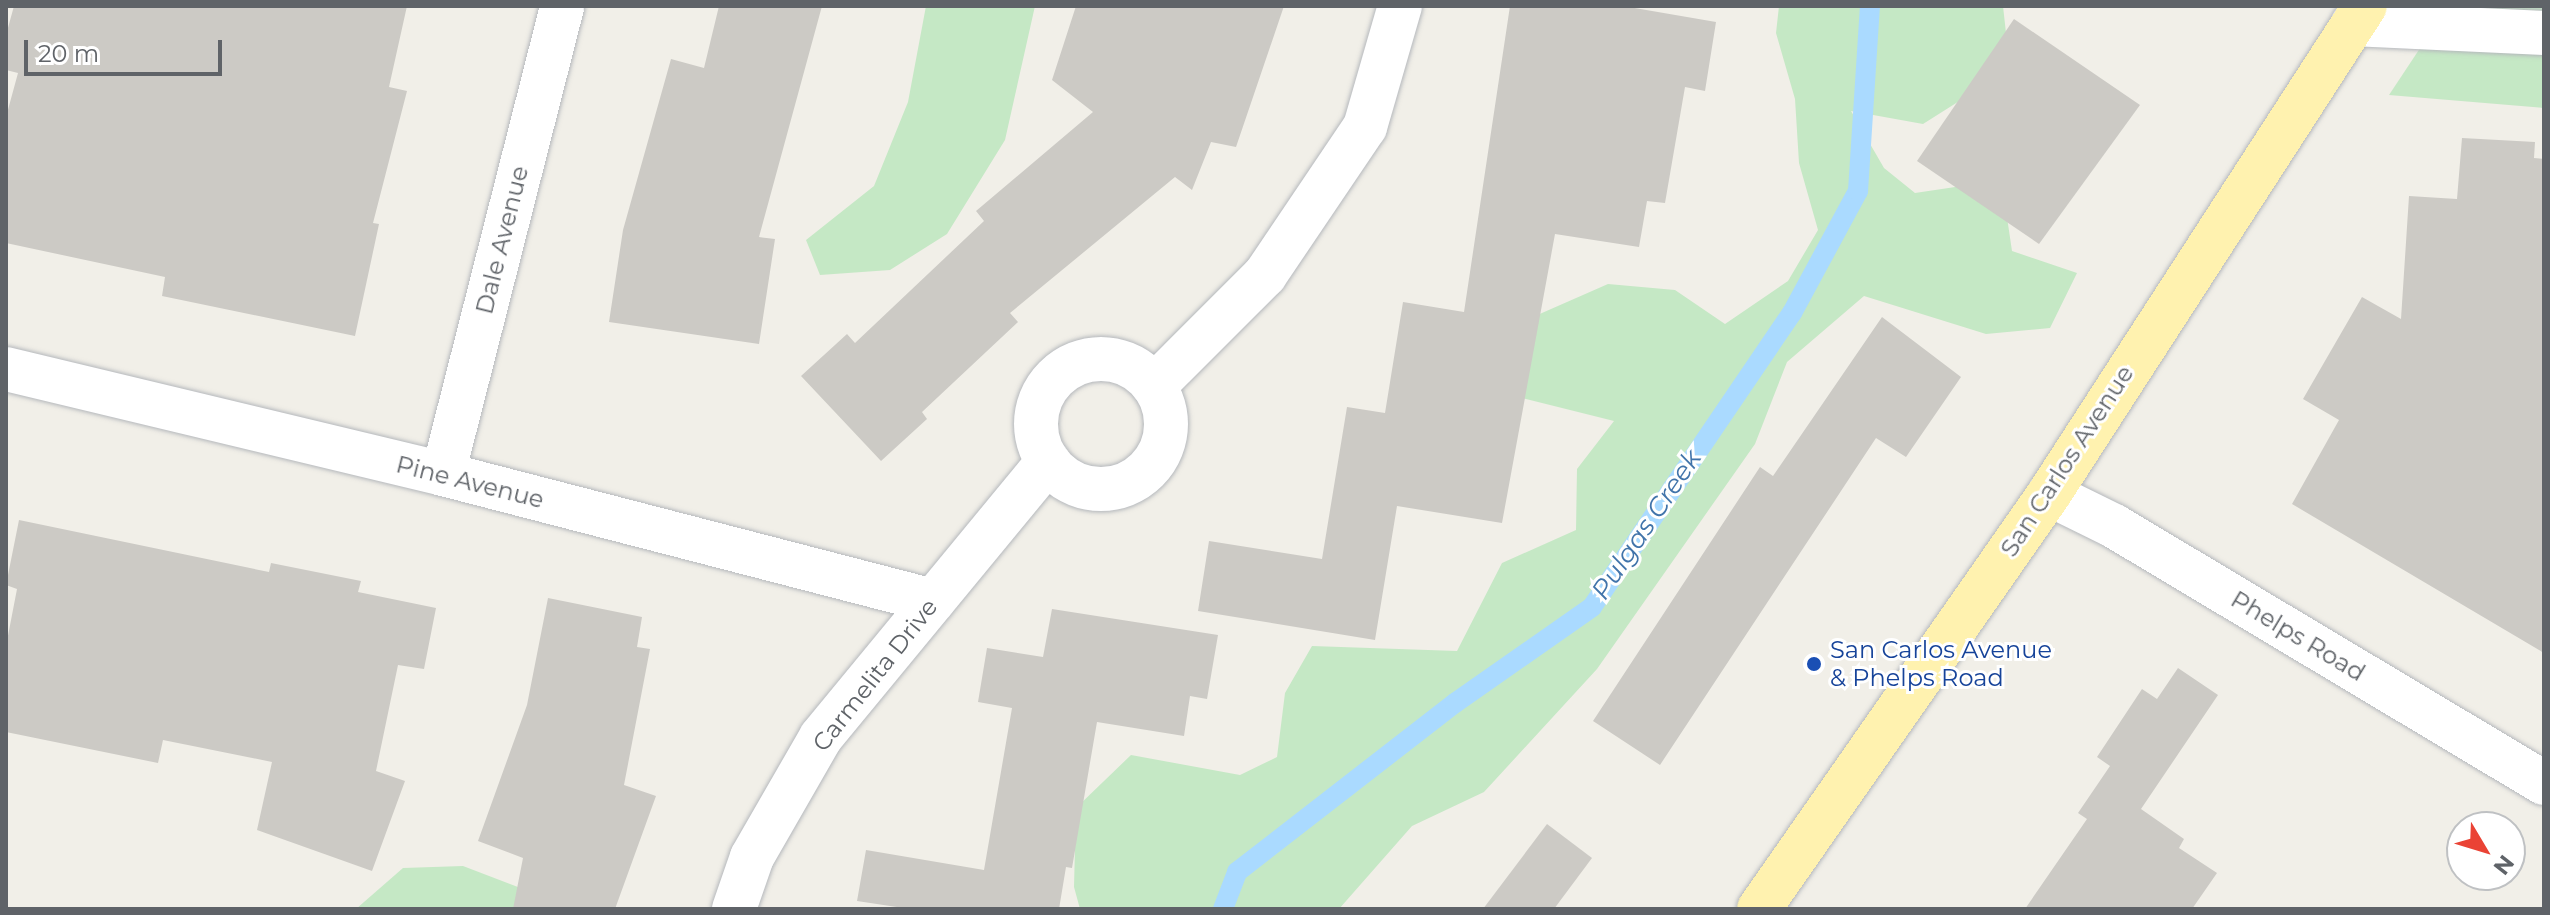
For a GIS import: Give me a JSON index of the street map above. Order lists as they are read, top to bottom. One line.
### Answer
{"streets":{"main road":["San Carlos Avenue"],"street":["Dale Avenue","Pine Avenue","Phelps Road","Carmelita Drive"]},"crossings":[["Dale Avenue","Pine Avenue"],["San Carlos Avenue","Phelps Road"],["Pine Avenue","Carmelita Drive"]],"water":["Pulgas Creek"],"places":["San Carlos Avenue & Phelps Road"],"scale_bar":"20 m","north":"bottom right"}
